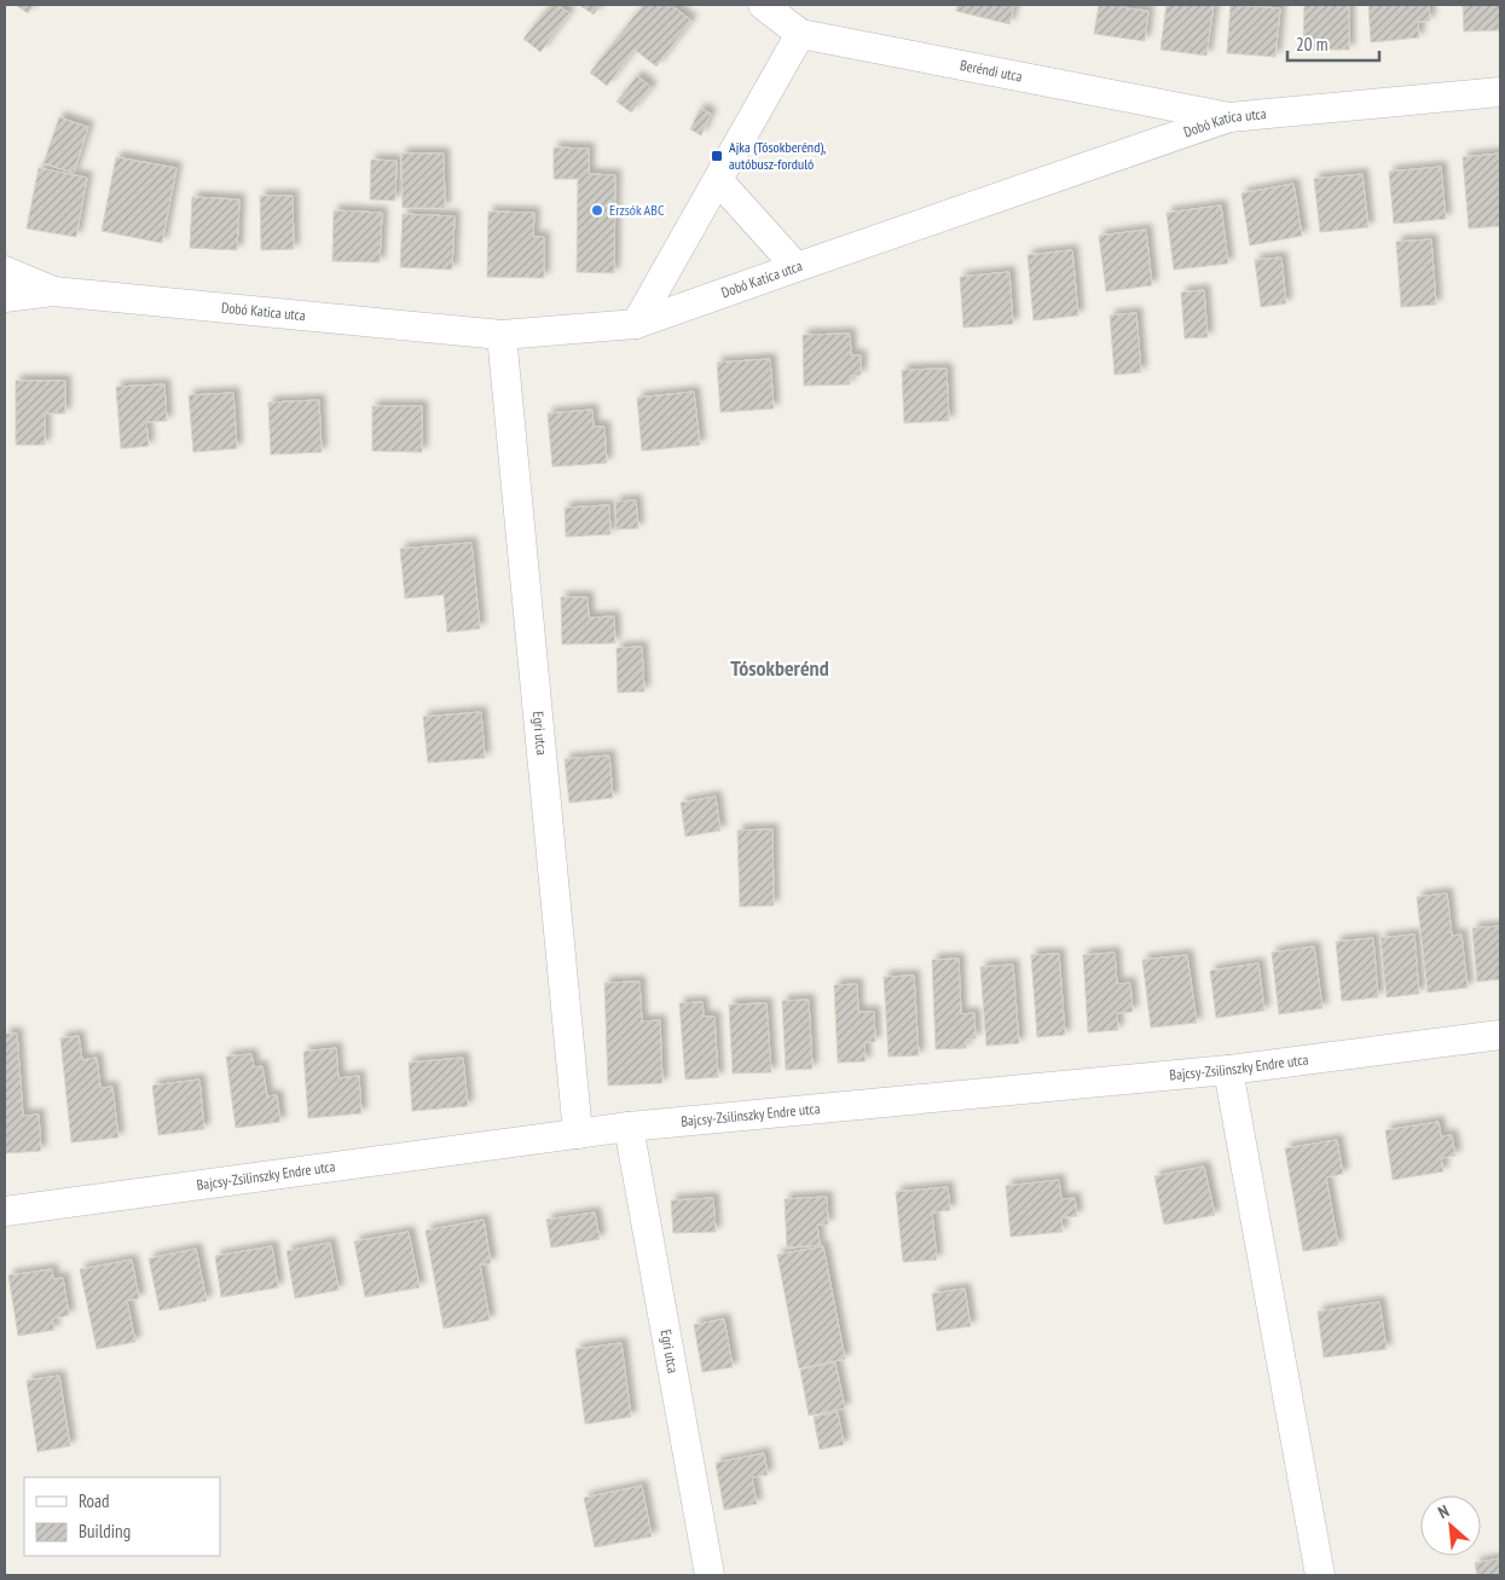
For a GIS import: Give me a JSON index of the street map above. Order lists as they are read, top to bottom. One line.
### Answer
{"streets":{"street":["Beréndi utca","Dobó Katica utca","Egri utca","Bajcsy-Zsilinszky Endre utca"]},"crossings":[["Beréndi utca","Dobó Katica utca"],["Dobó Katica utca","Egri utca"],["Egri utca","Bajcsy-Zsilinszky Endre utca"]],"districts":["Tósokberénd"],"places":{"transit":["Ajka (Tósokberénd), autóbusz-forduló"],"other":["Erzsók ABC"]},"legend":["Road","Building"],"scale_bar":"20 m","north":"top left"}
